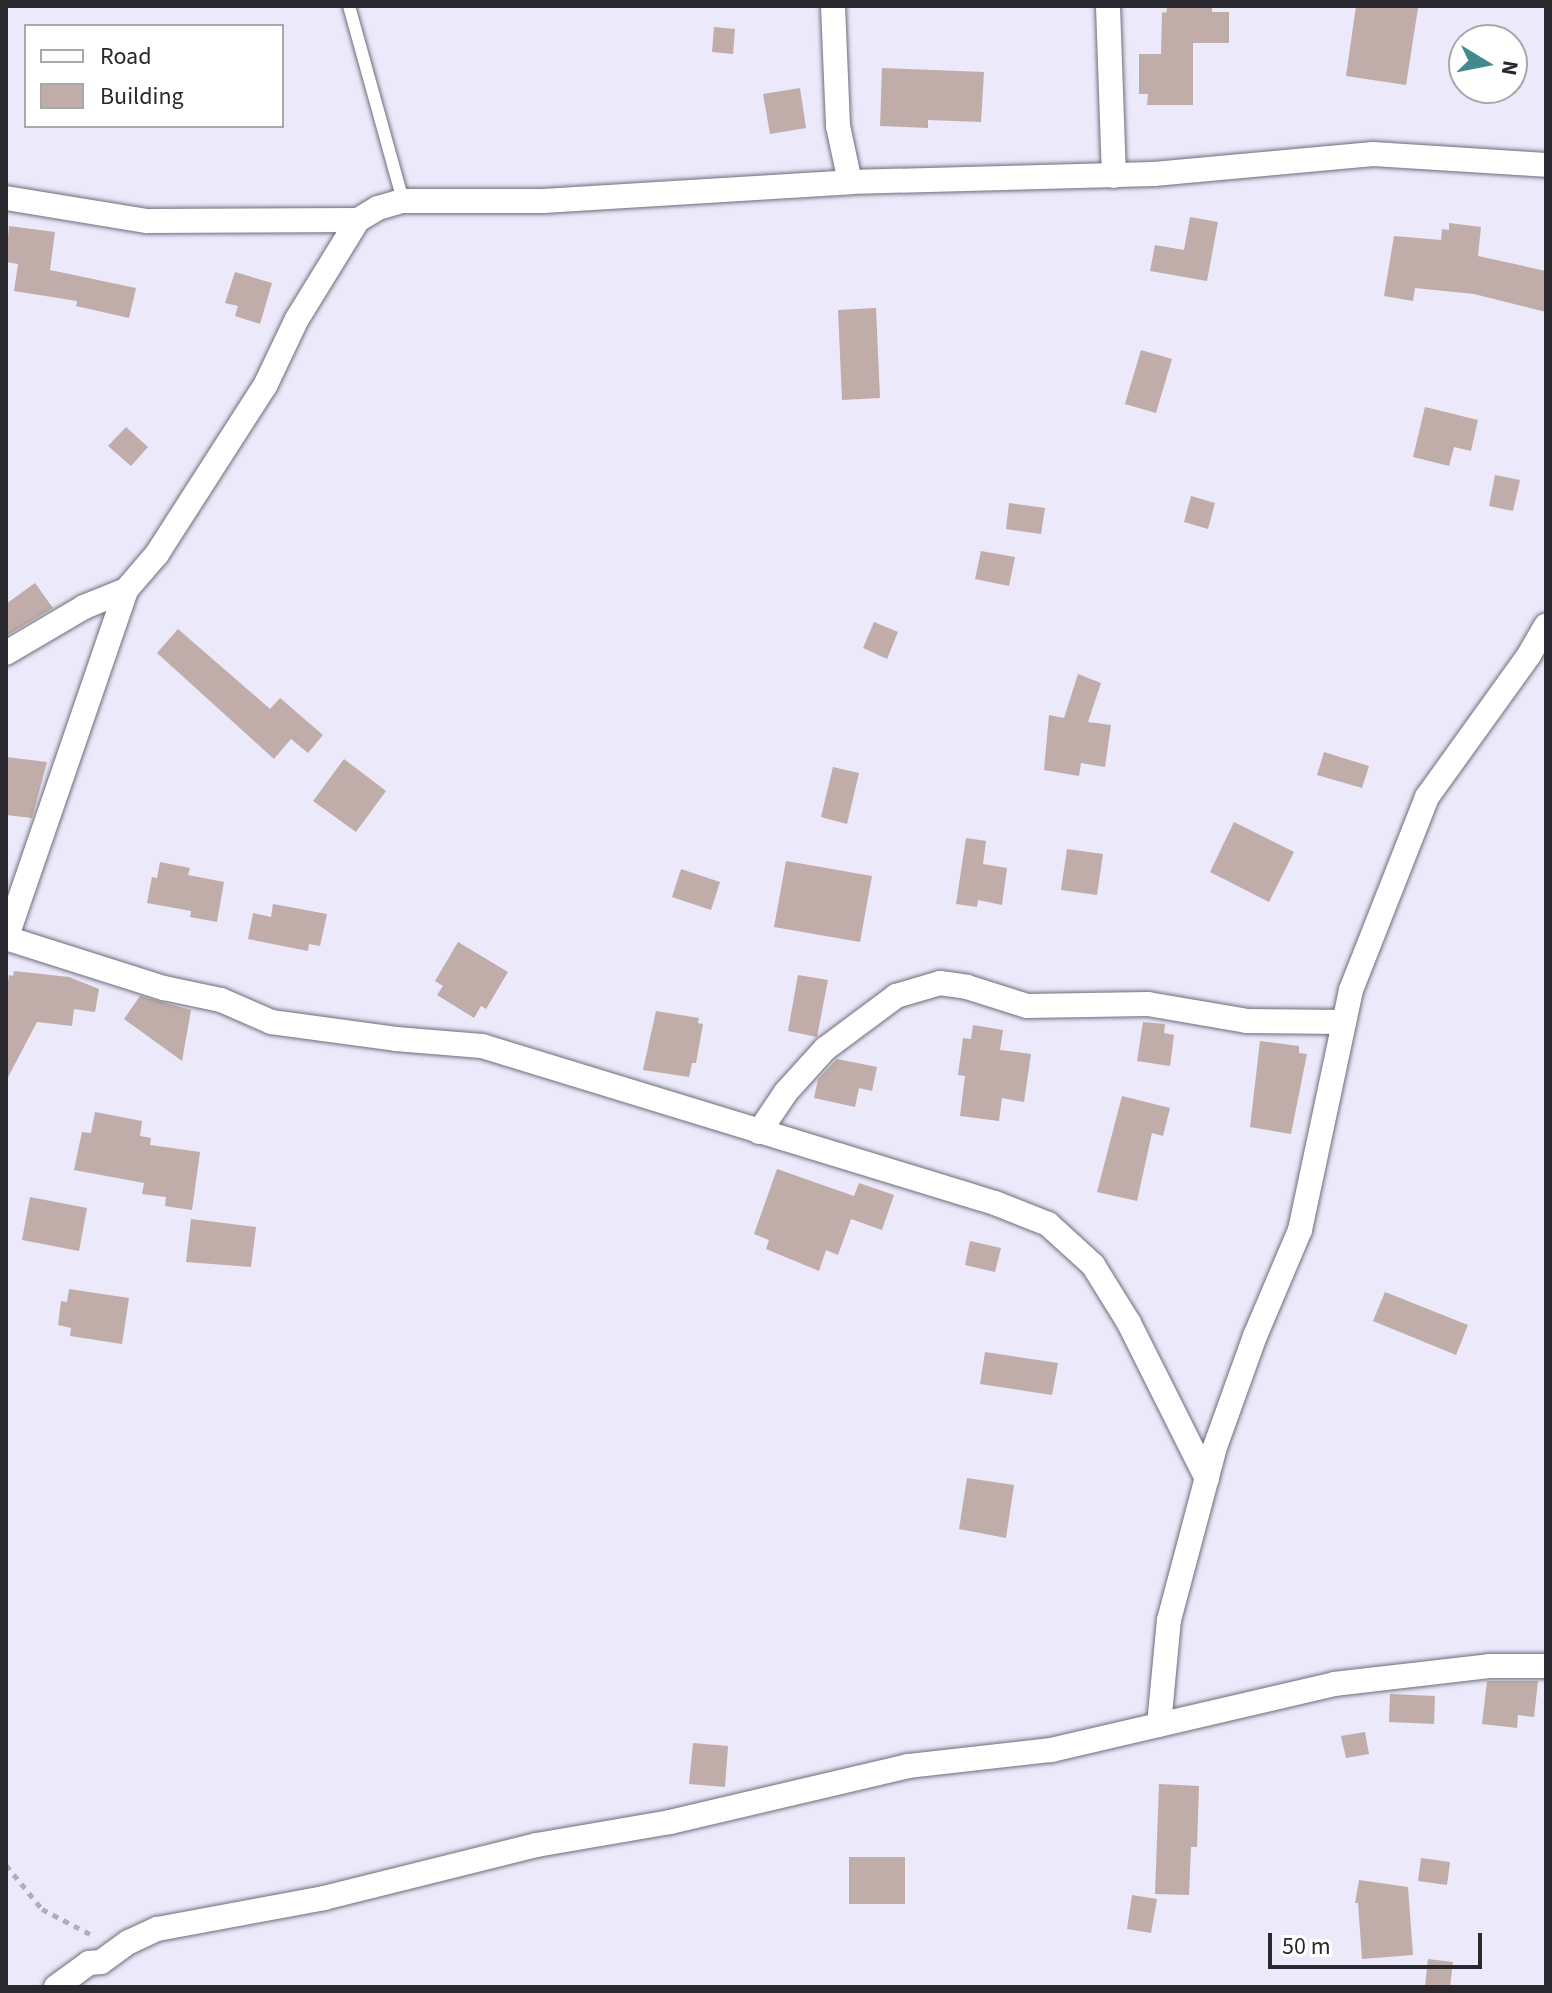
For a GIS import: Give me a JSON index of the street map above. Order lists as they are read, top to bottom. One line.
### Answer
{"legend":["Road","Building"],"scale_bar":"50 m","north":"right"}
